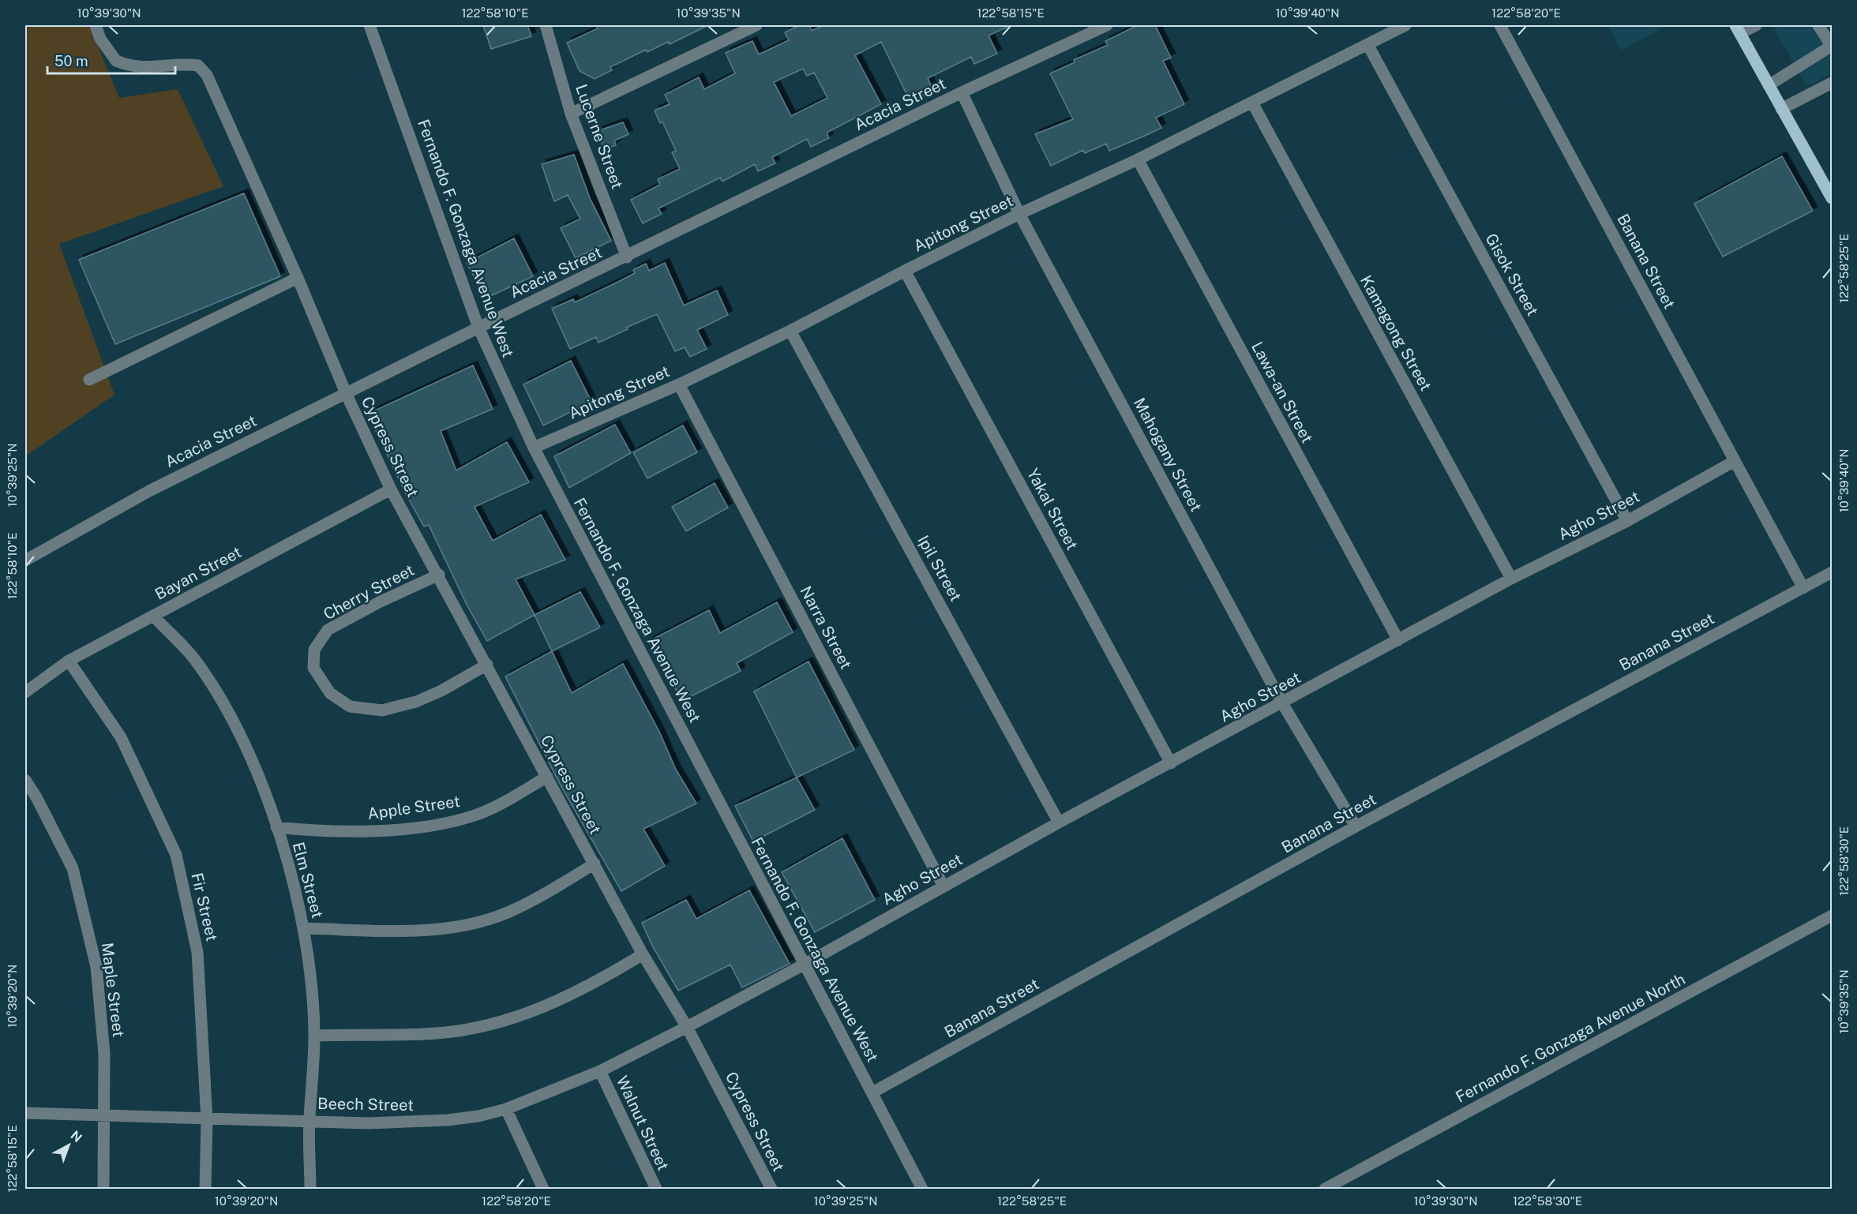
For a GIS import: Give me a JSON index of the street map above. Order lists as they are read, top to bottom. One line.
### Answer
{"streets":{"street":["Acacia Street","Lucerne Street","Apitong Street","Fernando F. Gonzaga Avenue West","Banana Street","Gisok Street","Kamagong Street","Lawa-an Street","Cypress Street","Mahogany Street","Yakal Street","Agho Street","Ipil Street","Bayan Street","Cherry Street","Narra Street","Apple Street","Elm Street","Fir Street","Maple Street","Fernando F. Gonzaga Avenue North","Beech Street","Walnut Street"]},"crossings":[["Acacia Street","Lucerne Street"],["Acacia Street","Fernando F. Gonzaga Avenue West"],["Acacia Street","Cypress Street"],["Acacia Street","Mahogany Street"],["Apitong Street","Fernando F. Gonzaga Avenue West"],["Apitong Street","Gisok Street"],["Apitong Street","Kamagong Street"],["Apitong Street","Lawa-an Street"],["Apitong Street","Mahogany Street"],["Apitong Street","Yakal Street"],["Apitong Street","Ipil Street"],["Apitong Street","Narra Street"],["Fernando F. Gonzaga Avenue West","Banana Street"],["Fernando F. Gonzaga Avenue West","Agho Street"],["Banana Street","Mahogany Street"],["Banana Street","Agho Street"],["Gisok Street","Agho Street"],["Kamagong Street","Agho Street"],["Lawa-an Street","Agho Street"],["Cypress Street","Agho Street"],["Cypress Street","Bayan Street"],["Cypress Street","Cherry Street"],["Cypress Street","Apple Street"],["Cypress Street","Beech Street"],["Mahogany Street","Agho Street"],["Yakal Street","Agho Street"],["Agho Street","Ipil Street"],["Agho Street","Narra Street"],["Agho Street","Beech Street"],["Bayan Street","Elm Street"],["Bayan Street","Fir Street"],["Apple Street","Elm Street"],["Elm Street","Beech Street"],["Fir Street","Beech Street"],["Maple Street","Beech Street"],["Beech Street","Walnut Street"]],"scale_bar":"50 m","north":"top right","coordinates":["10°39'30\"N","122°58'10\"E","10°39'35\"N","122°58'15\"E","10°39'40\"N","122°58'20\"E","122°58'25\"E","10°39'25\"N","122°58'30\"E","10°39'20\"N"]}
